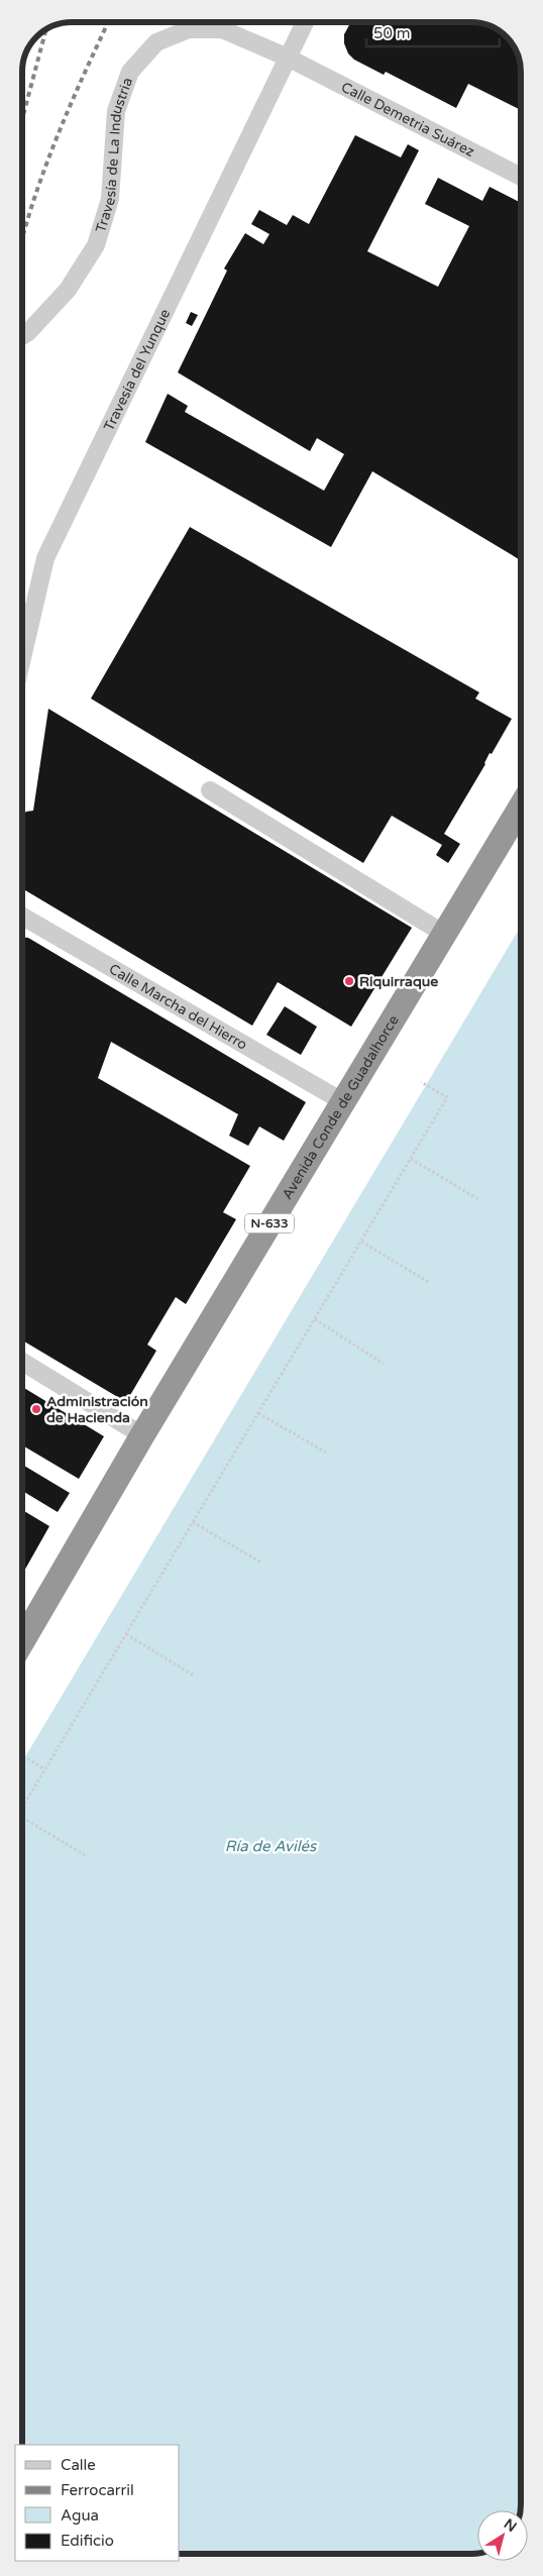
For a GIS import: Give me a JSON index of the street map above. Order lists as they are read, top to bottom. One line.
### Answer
{"streets":{"highway":["Avenida Conde de Guadalhorce","N-633"],"street":["Calle Demetria Suárez","Travesía de La Industria","Travesía del Yunque","Calle Marcha del Hierro"]},"crossings":[["Calle Demetria Suárez","Travesía de La Industria"],["Calle Demetria Suárez","Travesía del Yunque"],["Travesía de La Industria","Travesía del Yunque"],["Calle Marcha del Hierro","Avenida Conde de Guadalhorce"]],"water":["Ría de Avilés"],"places":["Riquirraque","Administración de Hacienda"],"legend":["Calle","Ferrocarril","Agua","Edificio"],"scale_bar":"50 m","north":"top right"}
